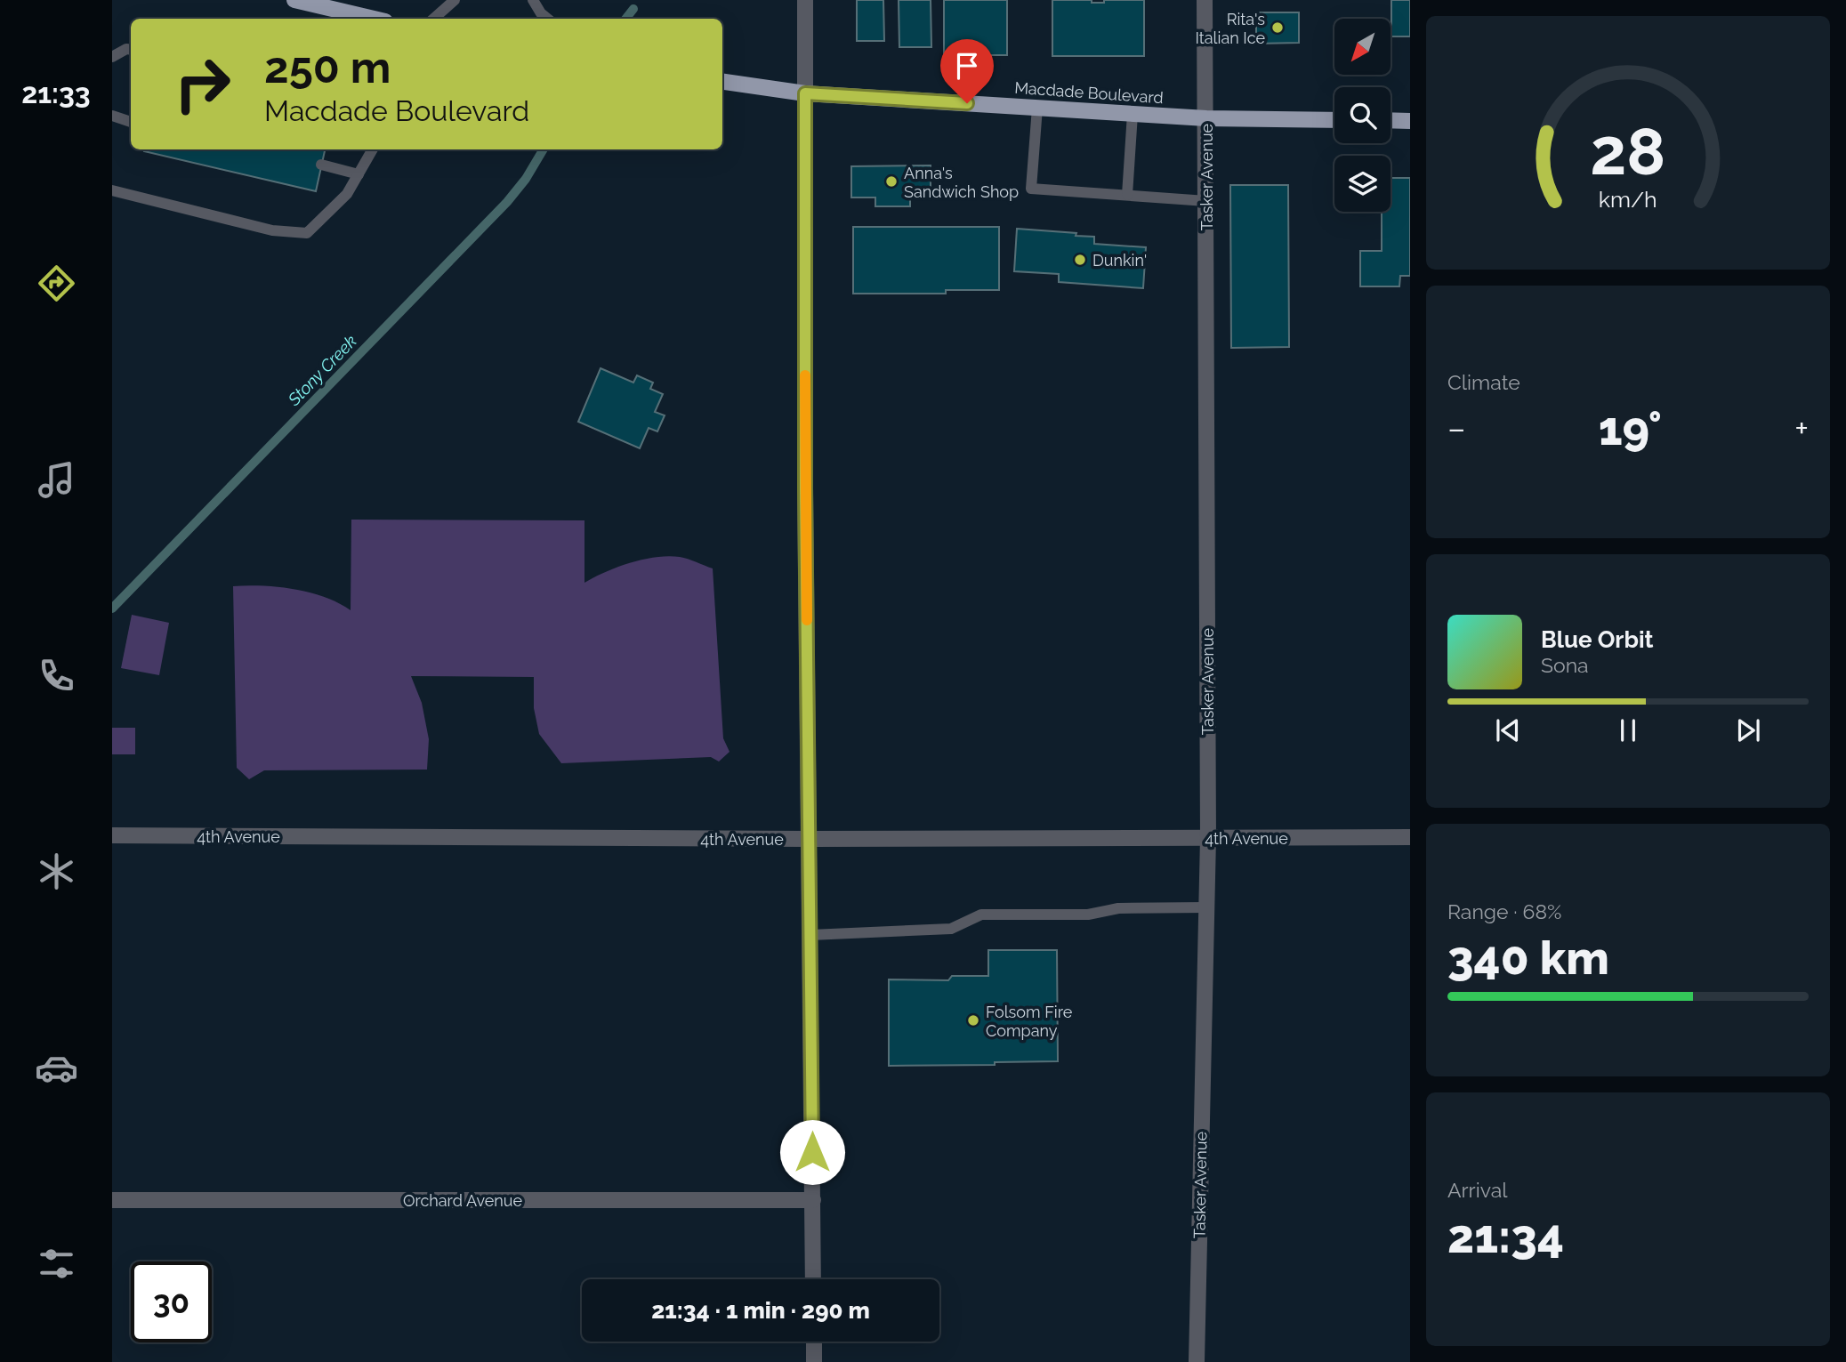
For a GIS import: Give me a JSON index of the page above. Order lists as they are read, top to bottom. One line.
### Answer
{"streets":{"main road":["Macdade Boulevard"],"street":["Tasker Avenue","4th Avenue","Orchard Avenue"]},"crossings":[["Macdade Boulevard","Tasker Avenue"],["Tasker Avenue","4th Avenue"]],"water":["Stony Creek"],"places":["Rita's Italian Ice","Anna's Sandwich Shop","Dunkin'","Folsom Fire Company"],"north":"bottom left","page":{"tabs":"21:33","turn":["250 m","Macdade Boulevard"],"tile":["Climate",["Range · 68%","340 km"],["Arrival","21:34"]],"heat":["−","19°","+"],"song":["Blue Orbit","Sona"],"limit":"30","trip":"21:34 · 1 min · 290 m","gauge":["28","km/h"]}}
